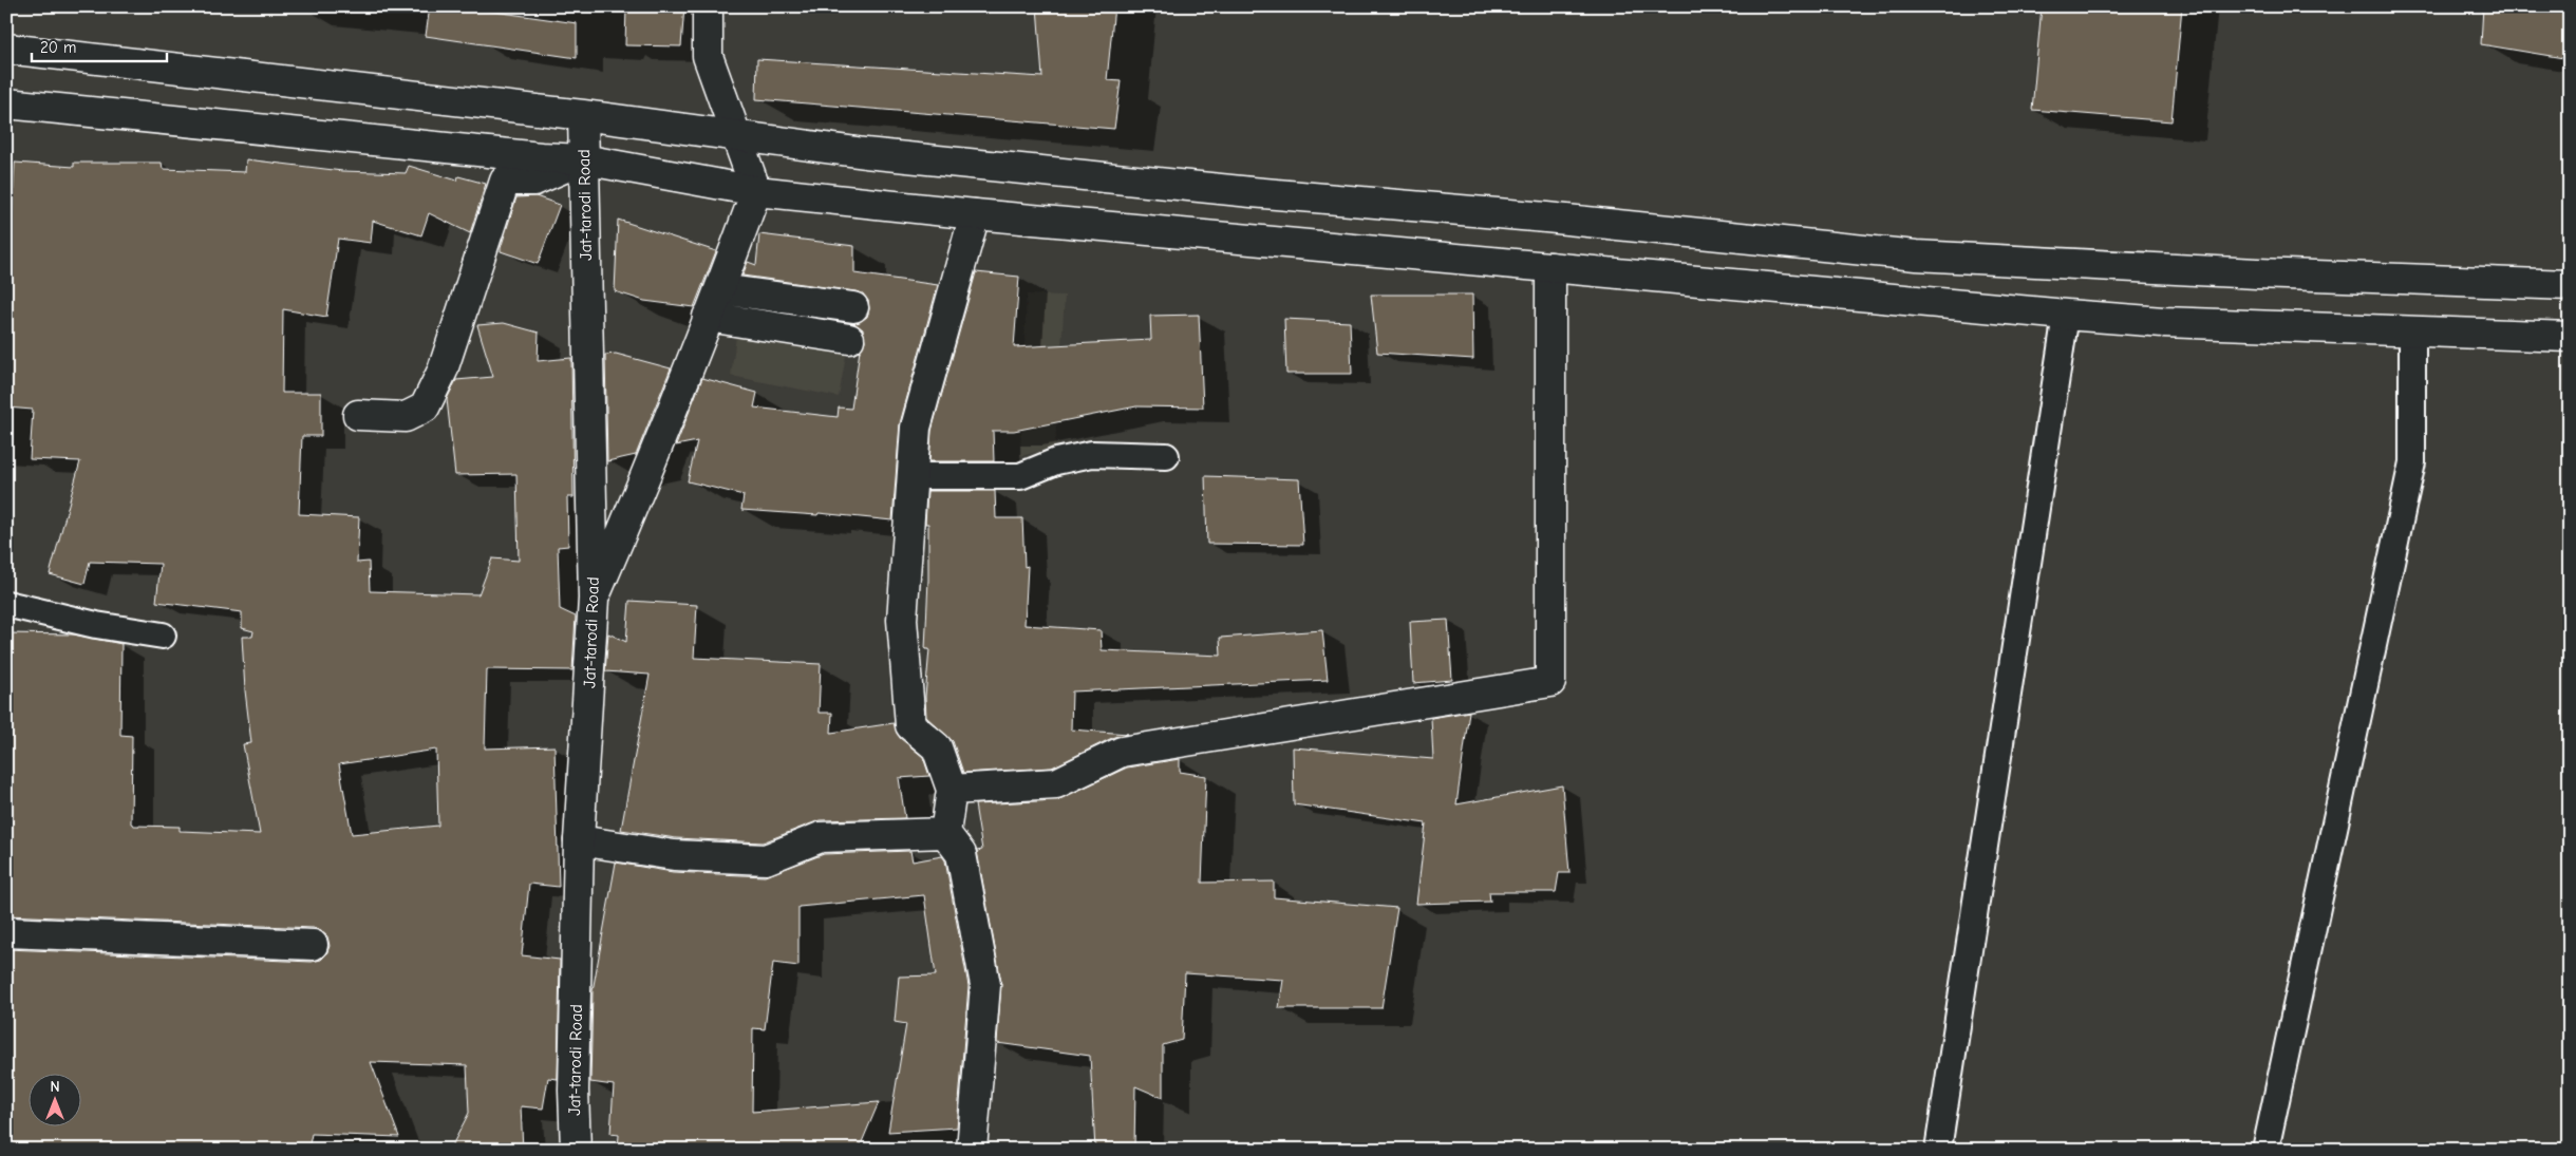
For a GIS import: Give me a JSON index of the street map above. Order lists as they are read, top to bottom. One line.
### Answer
{"streets":{"main road":["Jat-tarodi Road"]},"scale_bar":"20 m","north":"top"}
